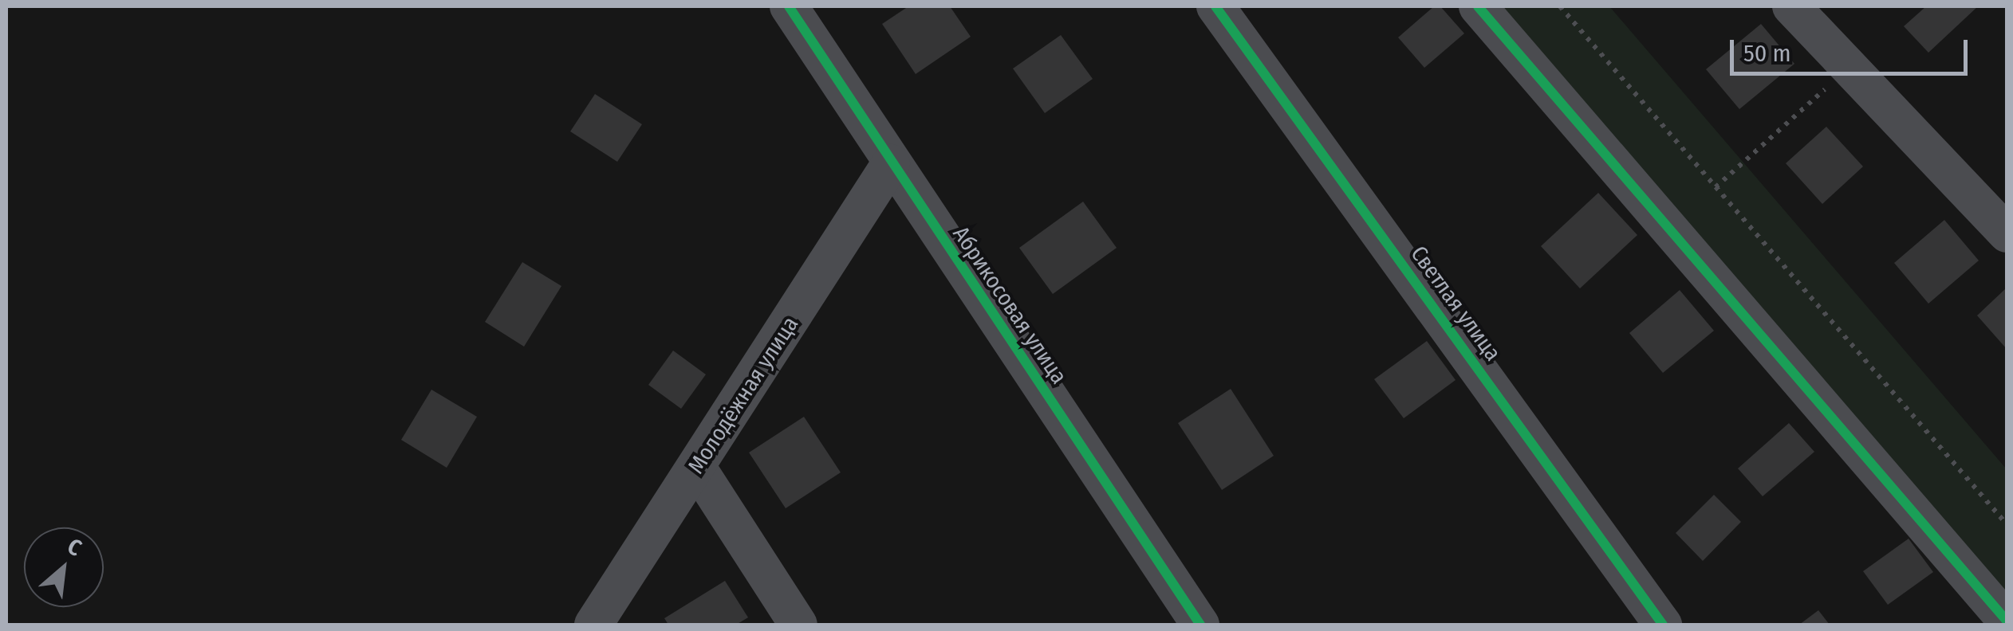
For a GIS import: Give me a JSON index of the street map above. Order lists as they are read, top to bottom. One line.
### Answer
{"streets":{"street":["Светлая улица","Абрикосовая улица","Молодёжная улица"]},"crossings":[["Абрикосовая улица","Молодёжная улица"]],"scale_bar":"50 m","north":"top right"}
